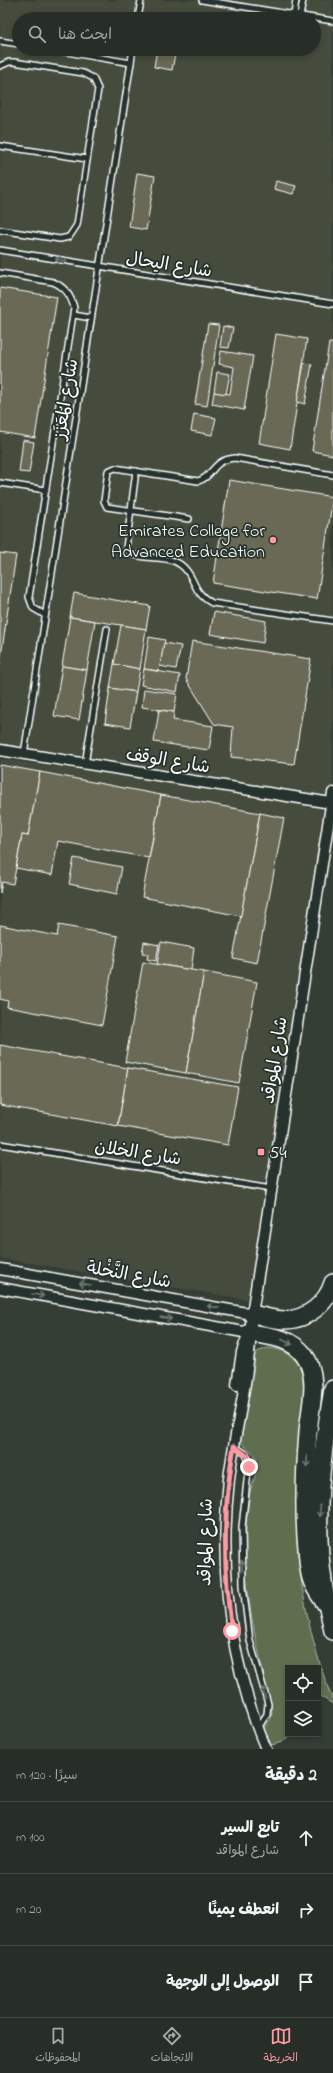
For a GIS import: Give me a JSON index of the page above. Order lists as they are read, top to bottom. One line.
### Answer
{"streets":{"street":["شارع الوقف","شارع المواقد","شارع النَّخْلة"],"lane":["شارع اليحال","شارع المُعَزَز","شارع الخلان"]},"crossings":[["شارع اليحال","شارع المُعَزَز"],["شارع المُعَزَز","شارع الوقف"],["شارع الوقف","شارع المواقد"],["شارع المواقد","شارع الخلان"],["شارع المواقد","شارع النَّخْلة"]],"places":{"other":["Emirates College for Advanced Education"],"transit":["54"]},"page":{"search":"ابحث هنا","heading":["2 دقيقة","سيرًا · 120 m"],"list":[["تابع السير","شارع المواقد","100 m"],["انعطف يمينًا","20 m"],"الوصول إلى الوجهة"],"nav":["الخريطة","الاتجاهات","المحفوظات"]}}
